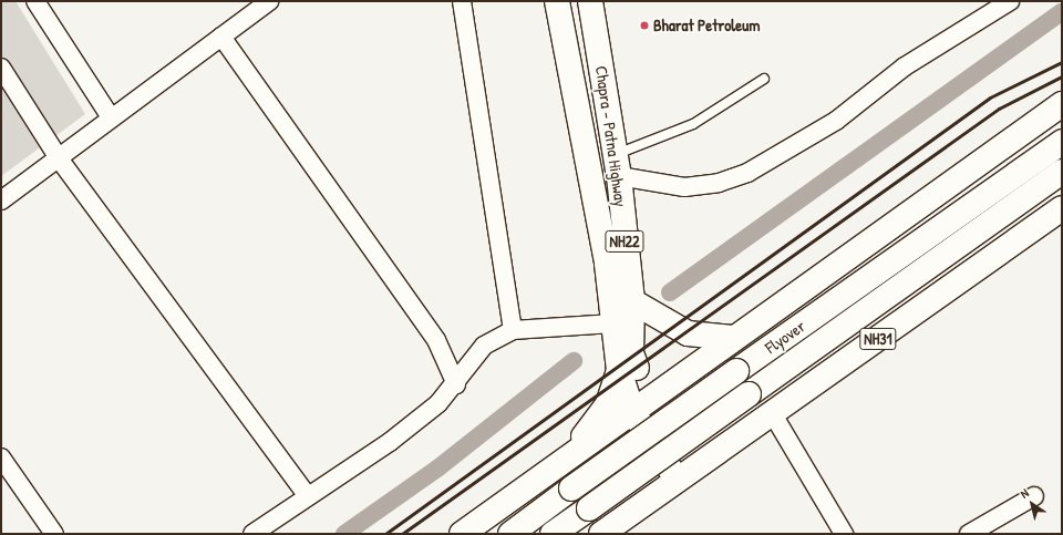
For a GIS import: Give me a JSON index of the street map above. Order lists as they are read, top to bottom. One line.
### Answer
{"streets":{"highway":["Chapra - Patna Highway","NH22","Flyover","NH31"]},"crossings":[["Chapra - Patna Highway","NH22"],["Chapra - Patna Highway","NH31"]],"places":["Bharat Petroleum"],"north":"top left"}
